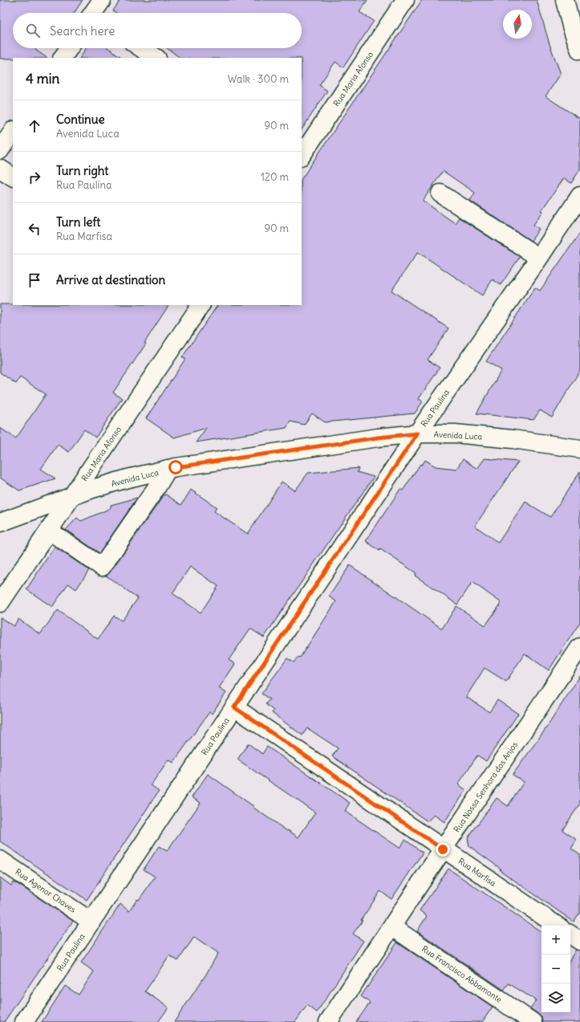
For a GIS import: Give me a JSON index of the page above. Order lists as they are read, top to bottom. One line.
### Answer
{"streets":{"street":["Rua Maria Afonso","Rua Paulina","Avenida Luca","Rua Nossa Senhora dos Anjos","Rua Marfisa","Rua Agenor Chaves","Rua Francisco Abbamonte"]},"crossings":[["Rua Maria Afonso","Avenida Luca"],["Rua Paulina","Avenida Luca"],["Rua Paulina","Rua Marfisa"],["Rua Paulina","Rua Agenor Chaves"],["Rua Nossa Senhora dos Anjos","Rua Marfisa"],["Rua Nossa Senhora dos Anjos","Rua Francisco Abbamonte"]],"north":"top","page":{"search":"Search here","heading":["4 min","Walk · 300 m"],"list":[["Continue","Avenida Luca","90 m"],["Turn right","Rua Paulina","120 m"],["Turn left","Rua Marfisa","90 m"],"Arrive at destination"],"map_buttons":["+","−"]}}
